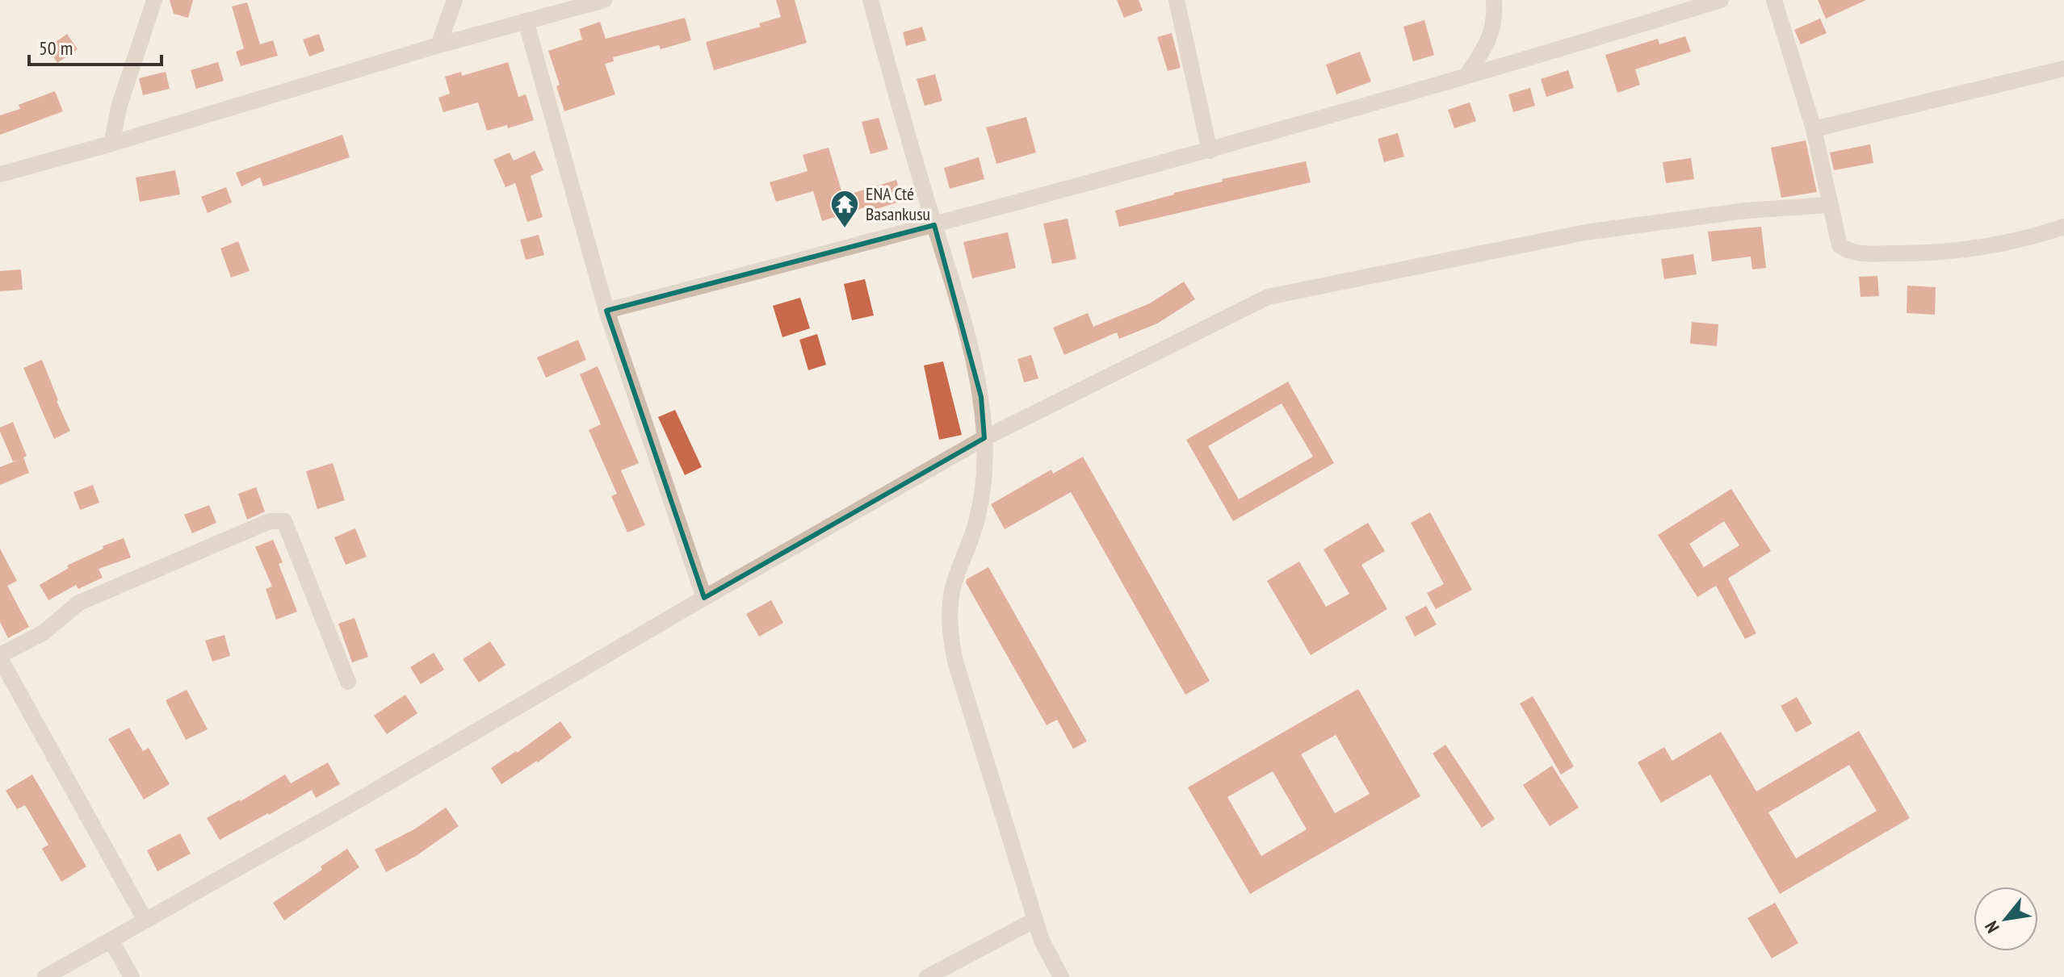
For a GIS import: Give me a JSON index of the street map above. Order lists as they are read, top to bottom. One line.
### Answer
{"places":{"temple":["ENA Cté Basankusu"]},"scale_bar":"50 m","north":"bottom left"}
